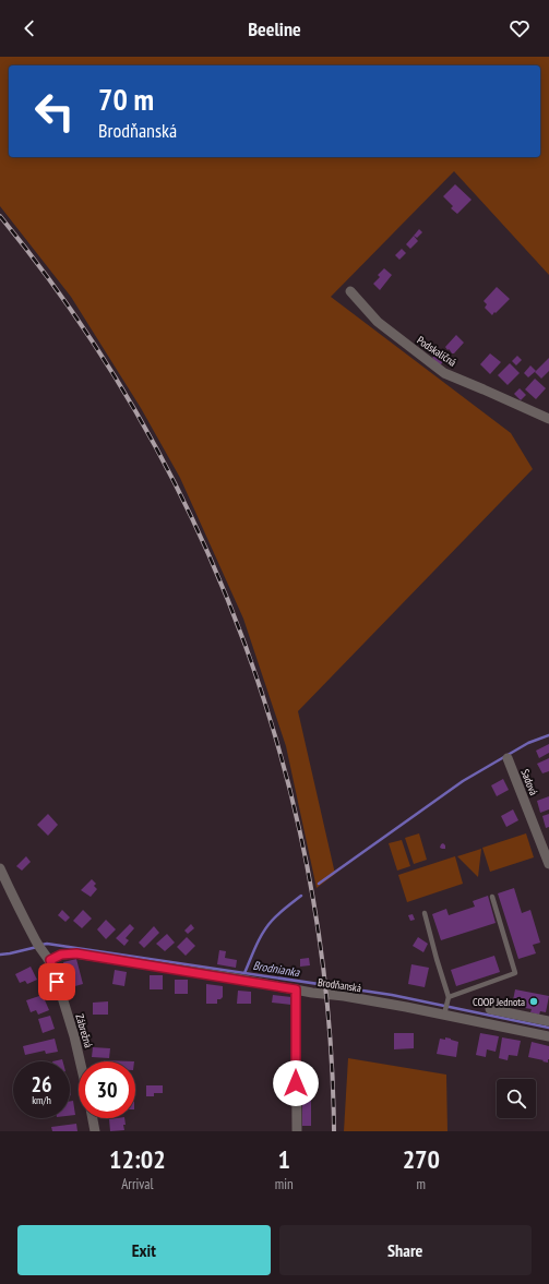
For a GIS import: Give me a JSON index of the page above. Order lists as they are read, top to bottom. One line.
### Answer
{"streets":{"street":["Podskaličná","Sadová","Brodňanská","Zábrežná"]},"crossings":[["Brodňanská","Zábrežná"]],"water":["Brodnianka"],"places":["COOP Jednota"],"page":{"header":"Beeline","turn":["70 m","Brodňanská"],"speed":"26 km/h","limit":"30","eta":["12:02","Arrival","1","min","270","m"],"buttons":["Exit","Share"]}}
